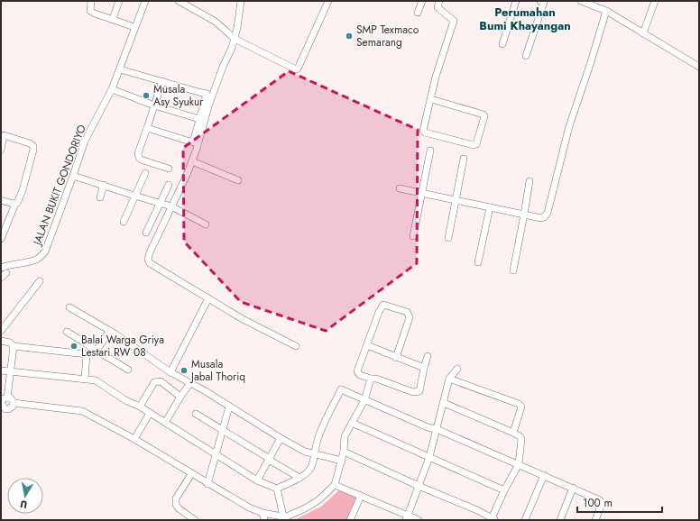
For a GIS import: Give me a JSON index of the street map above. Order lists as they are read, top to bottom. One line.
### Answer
{"streets":{"street":["JALAN BUKIT GONDORIYO"]},"districts":["Perumahan Bumi Khayangan"],"places":["SMP Texmaco Semarang","Musala Asy Syukur","Balai Warga Griya Lestari RW 08","Musala Jabal Thoriq"],"scale_bar":"100 m","north":"bottom"}
